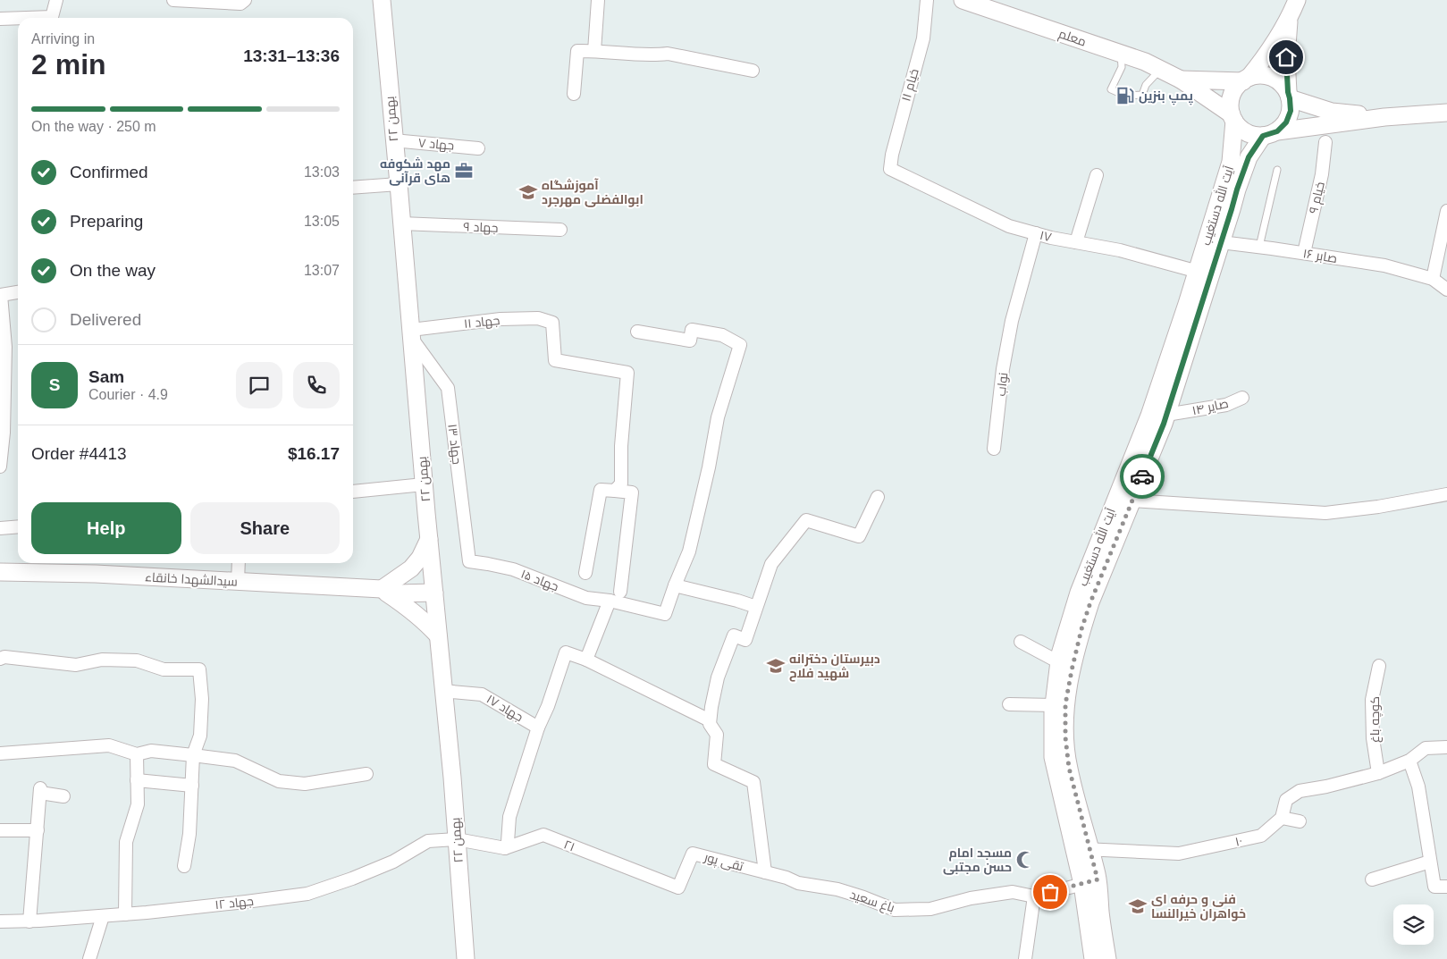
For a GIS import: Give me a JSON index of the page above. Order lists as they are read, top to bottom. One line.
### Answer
{"streets":{"main road":["معلم","۲۲ بهمن","آیت الله دستغیب","سیدالشهدا خانقاء"],"street":["خیام ۱۱","جهاد ۷","خیام ۹","جهاد ۹","۱۷","صابر ۱۶","جهاد ۱۱","نواب","صایر ۱۴","جهاد ۱۳","جهاد ۱۵","جهاد ۱۷","کوچه باغ","۱۰","۲۱","تقی پور","باغ سعید","جهاد ۱۲"]},"crossings":[["معلم","آیت الله دستغیب"],["خیام ۱۱","۱۷"],["۲۲ بهمن","جهاد ۷"],["۲۲ بهمن","جهاد ۹"],["۲۲ بهمن","جهاد ۱۱"],["۲۲ بهمن","جهاد ۱۳"],["۲۲ بهمن","سیدالشهدا خانقاء"],["۲۲ بهمن","جهاد ۱۷"],["۲۲ بهمن","۲۱"],["۲۲ بهمن","جهاد ۱۲"],["خیام ۹","صابر ۱۶"],["آیت الله دستغیب","۱۷"],["آیت الله دستغیب","صابر ۱۶"],["آیت الله دستغیب","صایر ۱۴"],["آیت الله دستغیب","۱۰"],["۱۷","نواب"],["جهاد ۱۱","جهاد ۱۳"],["جهاد ۱۳","جهاد ۱۵"],["کوچه باغ","۱۰"],["۲۱","تقی پور"],["۲۱","جهاد ۱۲"],["تقی پور","باغ سعید"]],"places":{"fuel station":["پمپ بنزین"],"office":["مهد شکوفه های قرآنی"],"school or university":["آموزشگاه ابوالفضلی مهرجرد","دبیرستان دخترانه شهید فلاح","فنی و حرفه ای خواهران خیرالنسا"],"mosque":["مسجد امام حسن مجتبی"]},"page":{"heading":["2 min","Arriving in","13:31–13:36"],"panel":["Sam","Courier · 4.9","Order #4413","$16.17"],"bar":"On the way · 250 m","list":[["Confirmed","13:03"],["Preparing","13:05"],["On the way","13:07"],"Delivered"],"round":"S","buttons":["Help","Share"]}}
